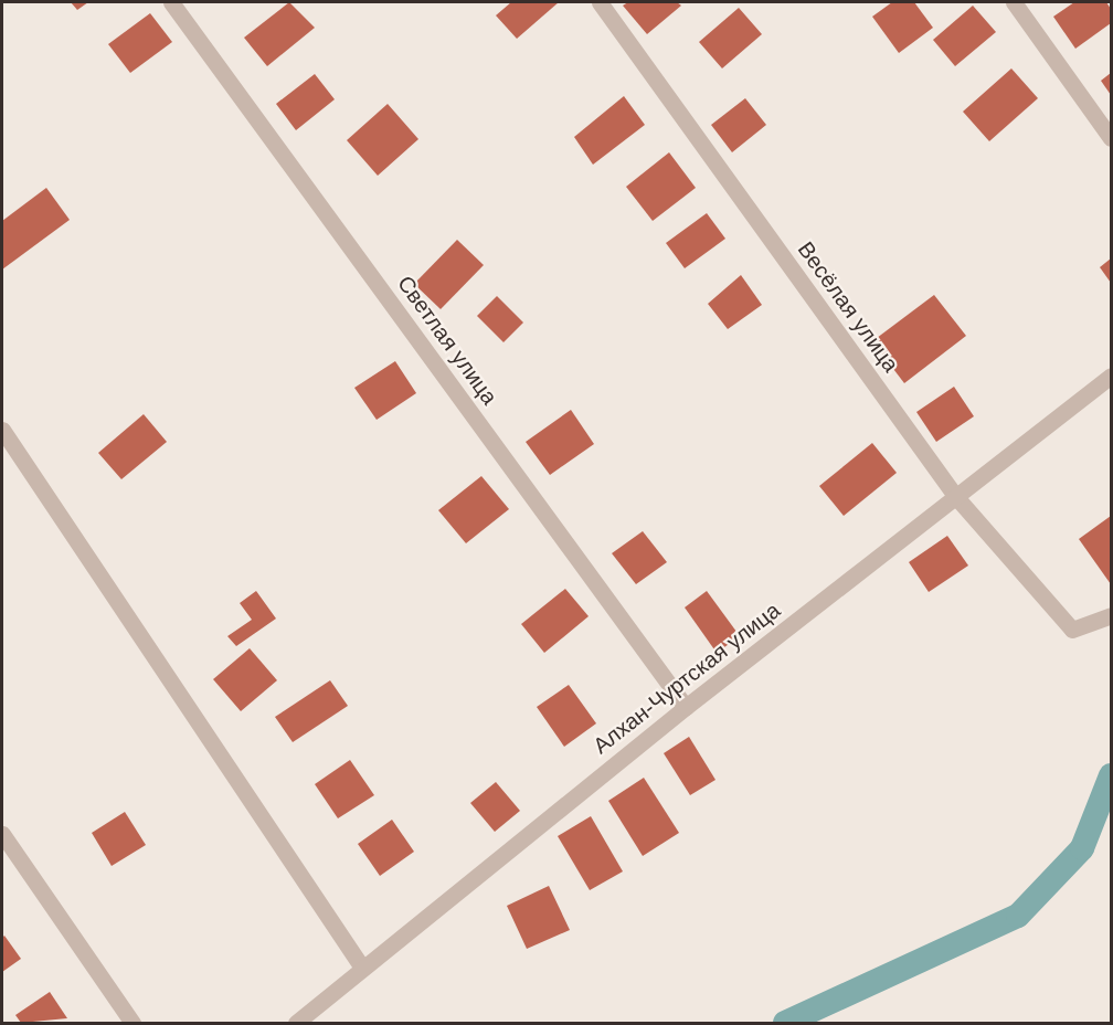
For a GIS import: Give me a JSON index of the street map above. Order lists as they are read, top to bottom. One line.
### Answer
{"streets":{"street":["Весёлая улица","Светлая улица","Алхан-Чуртская улица"]},"crossings":[["Весёлая улица","Алхан-Чуртская улица"],["Светлая улица","Алхан-Чуртская улица"]]}
